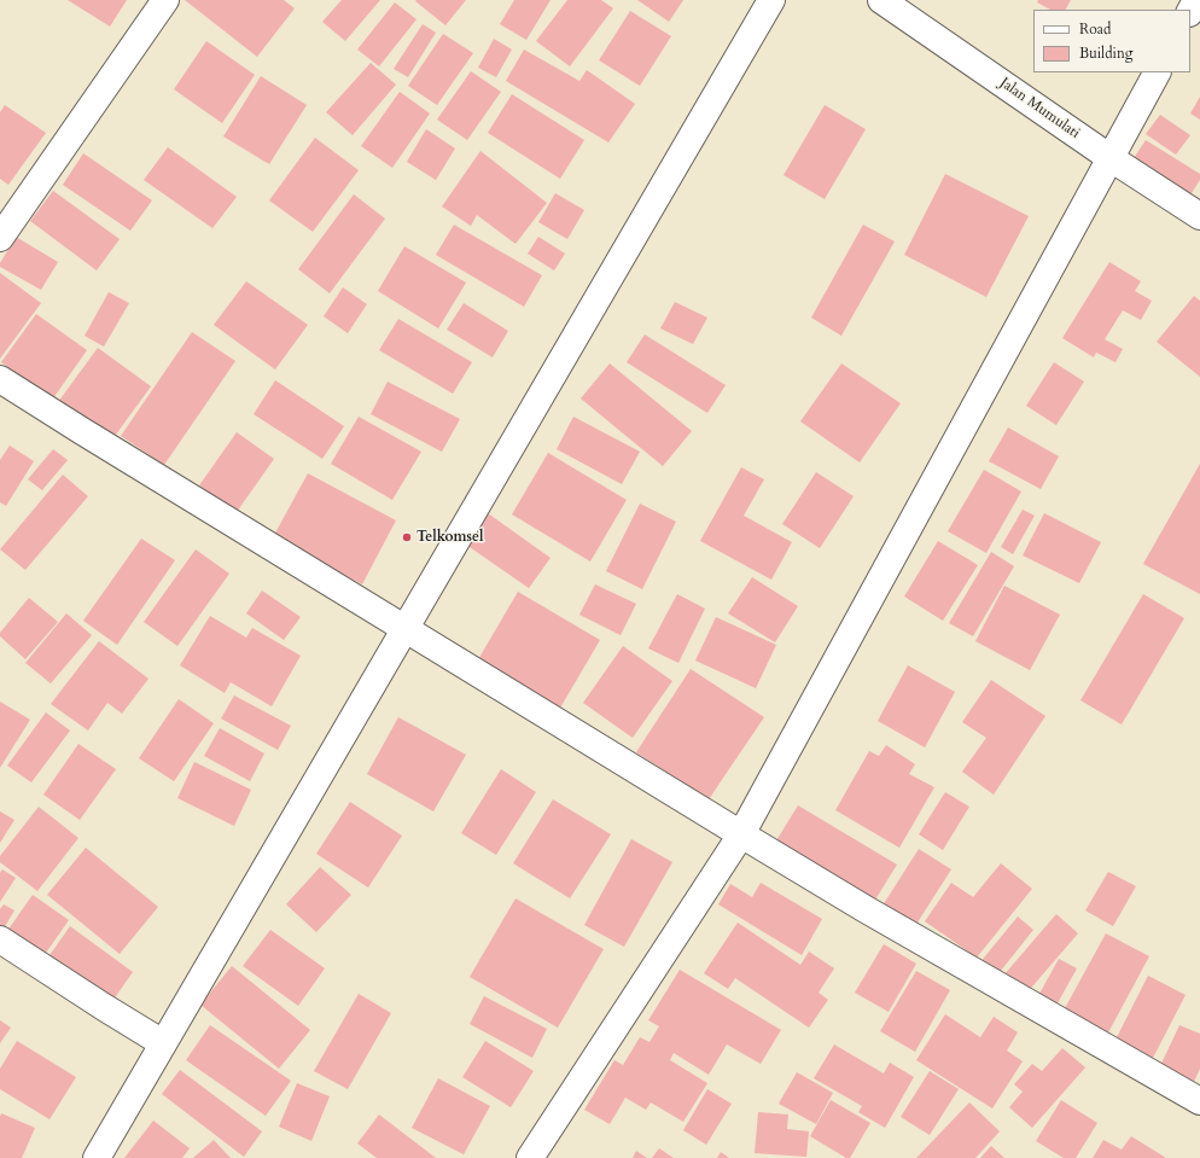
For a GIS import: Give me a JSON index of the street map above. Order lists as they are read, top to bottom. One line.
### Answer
{"streets":{"street":["Jalan Mumulati"]},"places":["Telkomsel"],"legend":["Road","Building"]}
